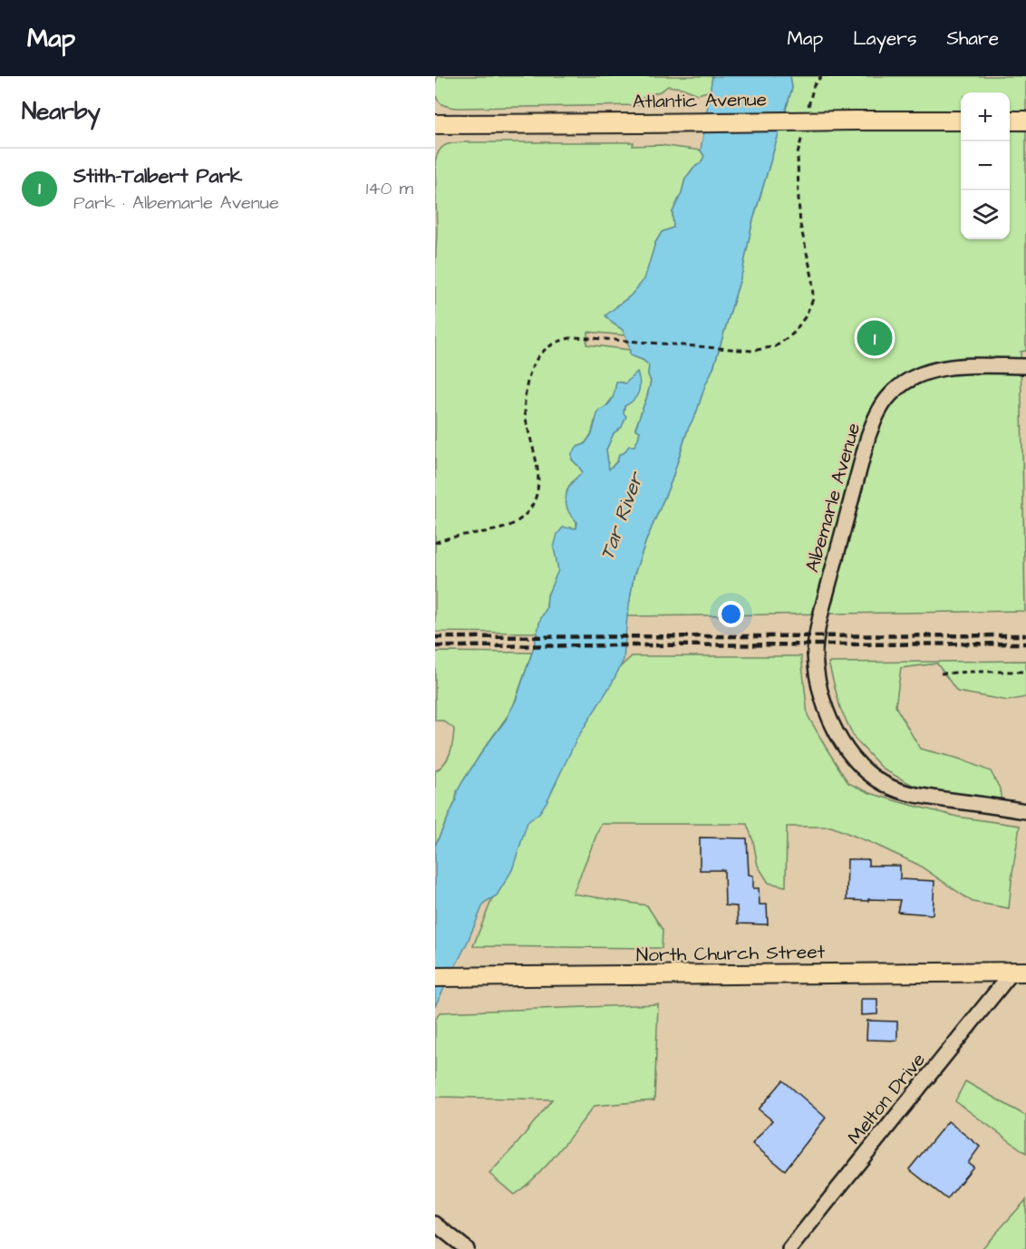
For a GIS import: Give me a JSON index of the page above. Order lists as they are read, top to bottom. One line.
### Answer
{"streets":{"main road":["Atlantic Avenue","North Church Street"],"street":["Albemarle Avenue","Melton Drive"]},"crossings":[["North Church Street","Melton Drive"]],"water":["Tar River"],"page":{"header":"Map","nav":["Map","Layers","Share"],"heading":"Nearby","map_buttons":["+","−"],"list":[{"mark":"1","name":"Stith-Talbert Park","note":"Park · Albemarle Avenue","value":"140 m"}],"pins":"1"}}
